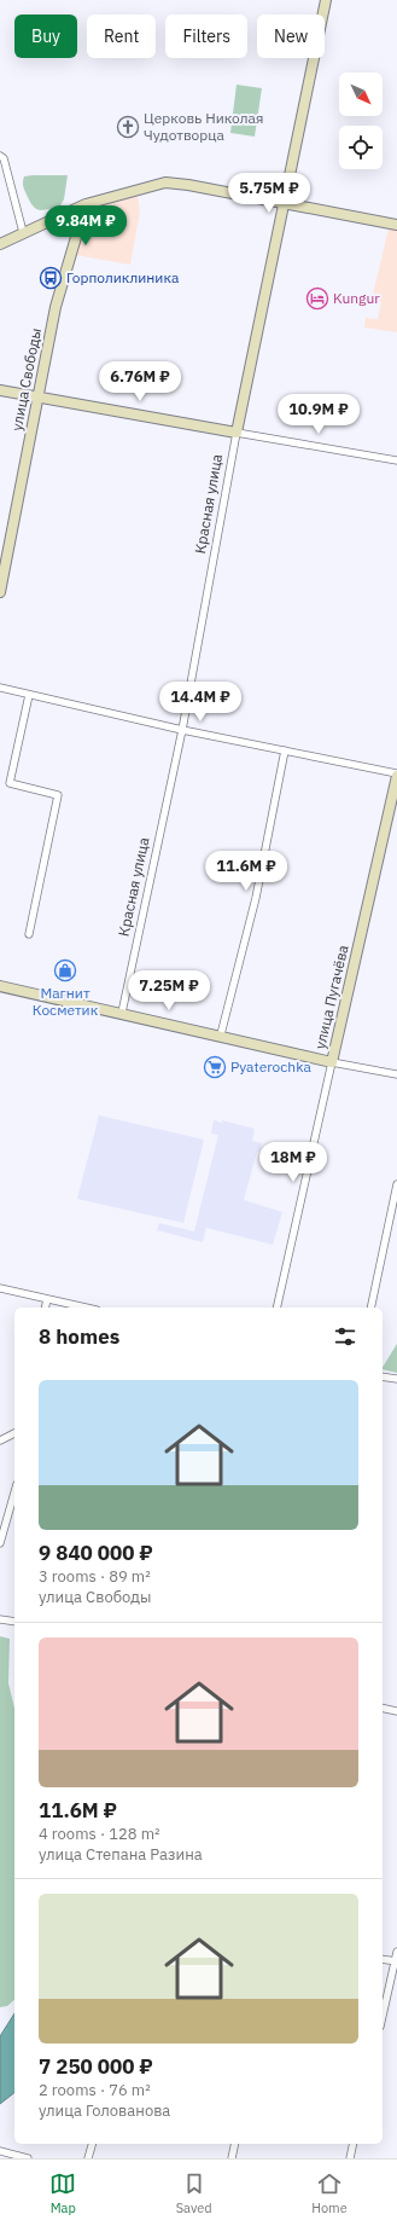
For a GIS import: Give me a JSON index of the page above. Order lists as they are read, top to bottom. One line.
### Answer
{"streets":{"street":["улица Свободы","Красная улица","улица Пугачёва"]},"places":{"church":["Церковь Николая Чудотворца"],"bus stop":["Горполиклиника"],"hotel":["Kungur"],"shop":["Магнит Косметик"],"supermarket":["Pyaterochka"]},"north":"bottom right","page":{"chip":["Buy","Rent","Filters","New"],"price":["5.75M ₽","9.84M ₽","6.76M ₽","10.9M ₽","14.4M ₽","11.6M ₽","7.25M ₽","18M ₽"],"heading":"8 homes","list":[{"name":"9 840 000 ₽","note":"3 rooms · 89 m² · улица Свободы"},{"name":"11.6M ₽","note":"4 rooms · 128 m² · улица Степана Разина"},{"name":"7 250 000 ₽","note":"2 rooms · 76 m² · улица Голованова"}],"tabs":["Map","Saved","Home"]}}
